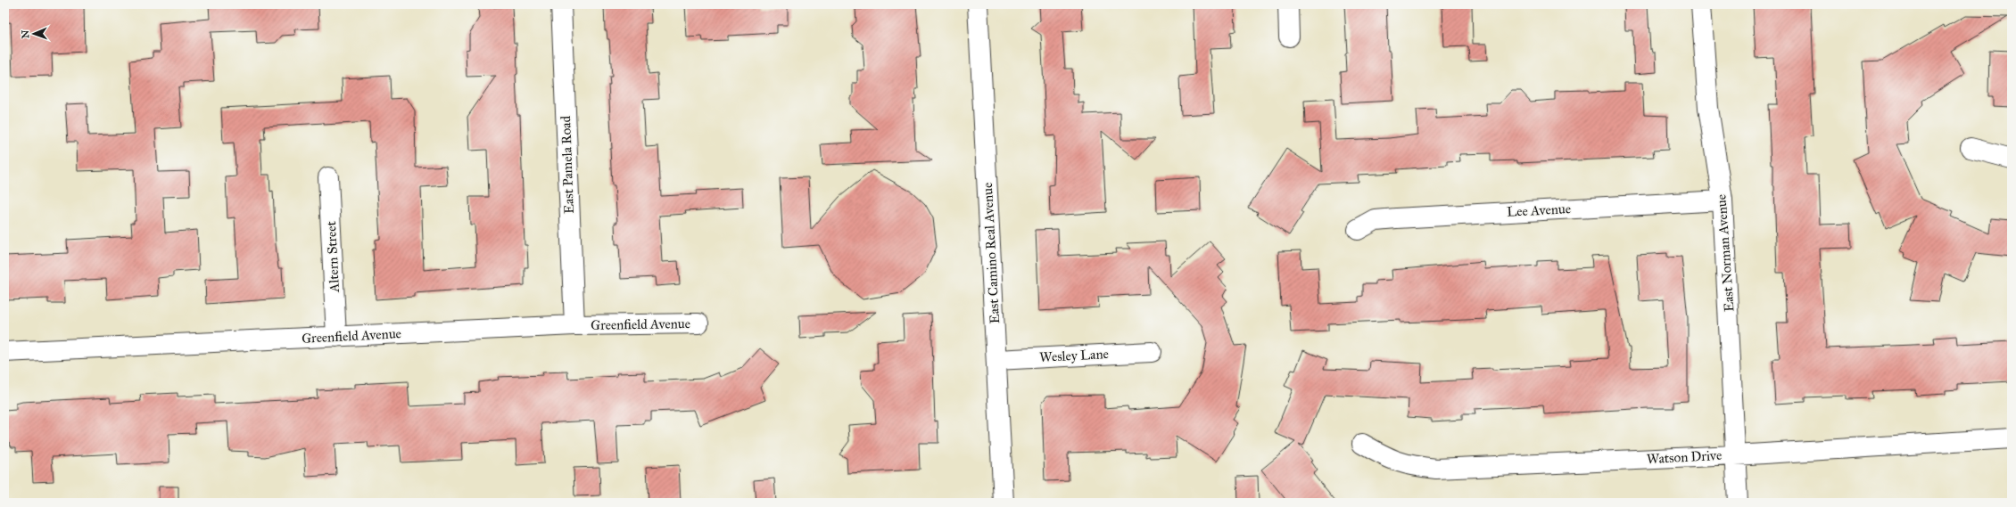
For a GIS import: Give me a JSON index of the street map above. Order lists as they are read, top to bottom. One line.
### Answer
{"streets":{"street":["East Pamela Road","Lee Avenue","East Camino Real Avenue","East Norman Avenue","Altern Street","Greenfield Avenue","Wesley Lane","Watson Drive"]},"crossings":[["East Pamela Road","Greenfield Avenue"],["Lee Avenue","East Norman Avenue"],["East Camino Real Avenue","Wesley Lane"],["East Norman Avenue","Watson Drive"],["Altern Street","Greenfield Avenue"]],"north":"left"}
